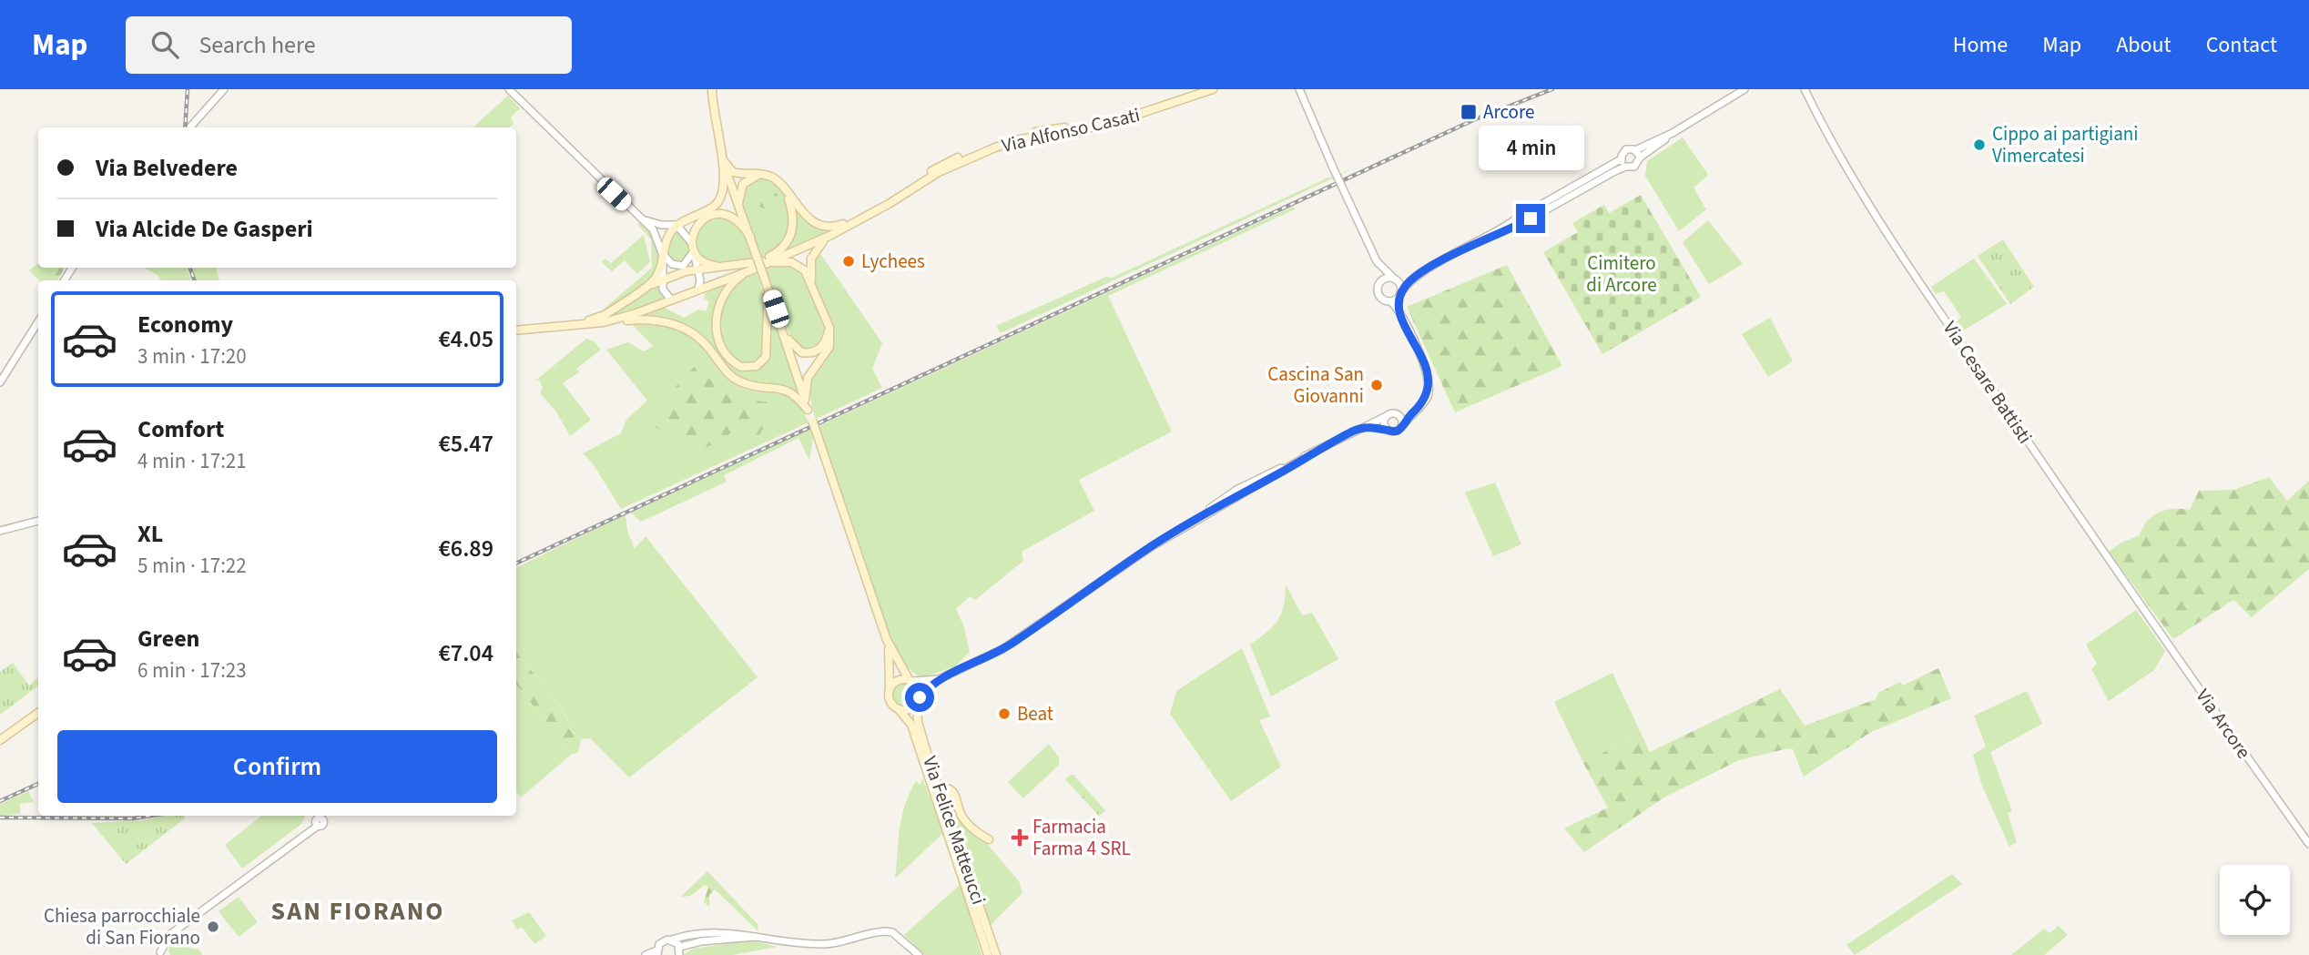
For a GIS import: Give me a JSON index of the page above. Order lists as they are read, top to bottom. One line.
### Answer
{"streets":{"main road":["Via Alfonso Casati","Via Felice Matteucci"],"street":["Via Cesare Battisti","Via Arcore"]},"crossings":[["Via Alfonso Casati","Via Felice Matteucci"],["Via Cesare Battisti","Via Arcore"]],"districts":["SAN FIORANO"],"parks":["Cimitero di Arcore"],"places":{"transit":["Arcore"],"other":["Cippo ai partigiani Vimercatesi","Lychees","Cascina San Giovanni","Beat","Chiesa parrocchiale di San Fiorano"],"health":["Farmacia Farma 4 SRL"]},"page":{"header":"Map","search":"Search here","nav":["Home","Map","About","Contact"],"bubble":"4 min","banner":["Via Belvedere","Via Alcide De Gasperi"],"list":[{"name":"Economy","note":"3 min · 17:20","value":"€4.05"},{"name":"Comfort","note":"4 min · 17:21","value":"€5.47"},{"name":"XL","note":"5 min · 17:22","value":"€6.89"},{"name":"Green","note":"6 min · 17:23","value":"€7.04"}],"buttons":"Confirm"}}
